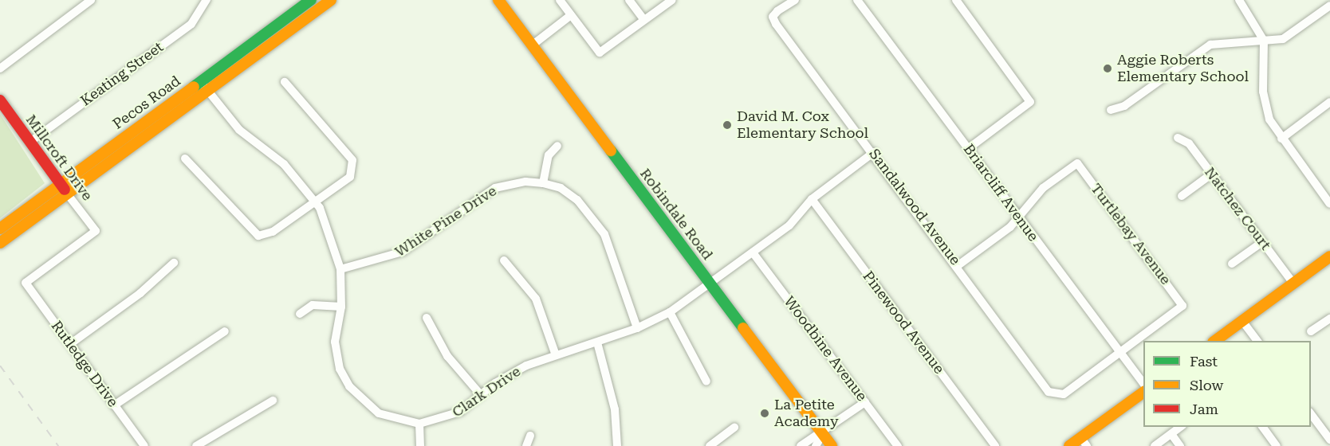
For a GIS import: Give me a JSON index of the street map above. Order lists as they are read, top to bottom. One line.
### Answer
{"streets":{"street":["Keating Street","Pecos Road","Millcroft Drive","Briarcliff Avenue","Sandalwood Avenue","Natchez Court","Robindale Road","White Pine Drive","Turtlebay Avenue","Pinewood Avenue","Woodbine Avenue","Rutledge Drive","Clark Drive"]},"crossings":[["Keating Street","Millcroft Drive"],["Pecos Road","Millcroft Drive"],["Millcroft Drive","Rutledge Drive"],["Briarcliff Avenue","Sandalwood Avenue"],["Briarcliff Avenue","Turtlebay Avenue"],["Sandalwood Avenue","Turtlebay Avenue"],["Sandalwood Avenue","Clark Drive"],["Robindale Road","Clark Drive"],["White Pine Drive","Clark Drive"],["Pinewood Avenue","Clark Drive"],["Woodbine Avenue","Clark Drive"]],"places":["Aggie Roberts Elementary School","David M. Cox Elementary School","La Petite Academy"],"legend":["Fast","Slow","Jam"]}
